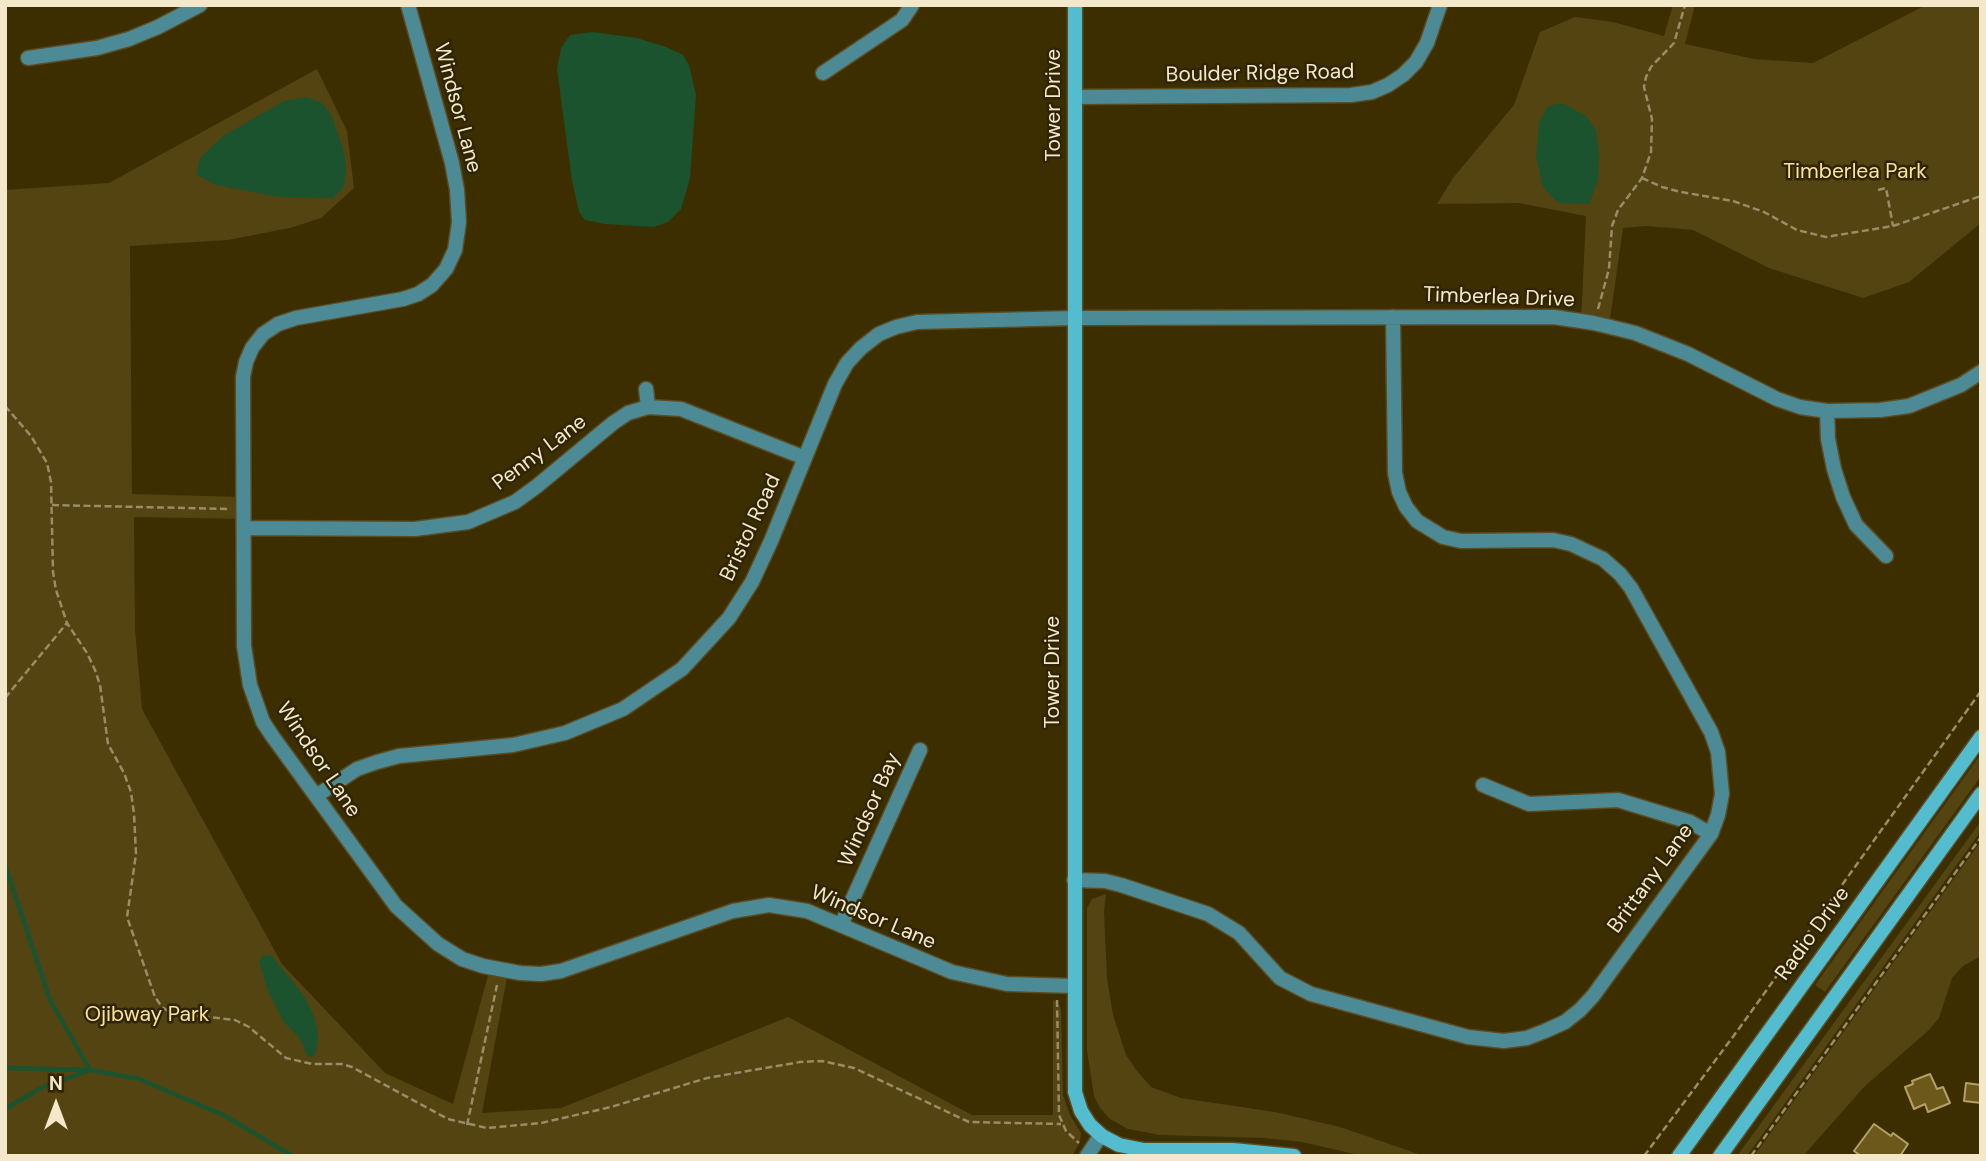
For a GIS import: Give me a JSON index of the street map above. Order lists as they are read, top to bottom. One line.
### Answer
{"streets":{"street":["Boulder Ridge Road","Tower Drive","Windsor Lane","Timberlea Drive","Penny Lane","Bristol Road","Windsor Bay","Brittany Lane","Radio Drive"]},"crossings":[["Boulder Ridge Road","Tower Drive"],["Tower Drive","Windsor Lane"],["Tower Drive","Timberlea Drive"],["Tower Drive","Bristol Road"],["Tower Drive","Brittany Lane"],["Windsor Lane","Penny Lane"],["Windsor Lane","Bristol Road"],["Windsor Lane","Windsor Bay"],["Timberlea Drive","Bristol Road"],["Timberlea Drive","Brittany Lane"],["Penny Lane","Bristol Road"]],"parks":["Timberlea Park","Ojibway Park"],"north":"top"}
